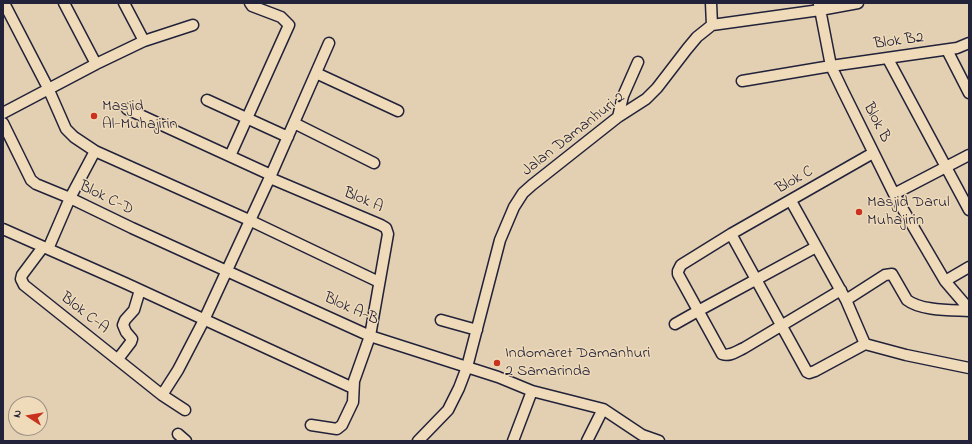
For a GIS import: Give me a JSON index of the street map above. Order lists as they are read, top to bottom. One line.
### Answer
{"streets":{"street":["Blok B2","Blok B","Jalan Damanhuri 2","Blok C","Blok C-D","Blok A","Blok A-B","Blok C-A"]},"crossings":[["Blok B2","Blok B"],["Blok B","Blok C"],["Jalan Damanhuri 2","Blok A-B"],["Blok C-D","Blok A-B"],["Blok A","Blok A-B"]],"places":["Masjid Al-Muhajirin","Masjid Darul Muhajirin","Indomaret Damanhuri 2 Samarinda"],"north":"left"}
